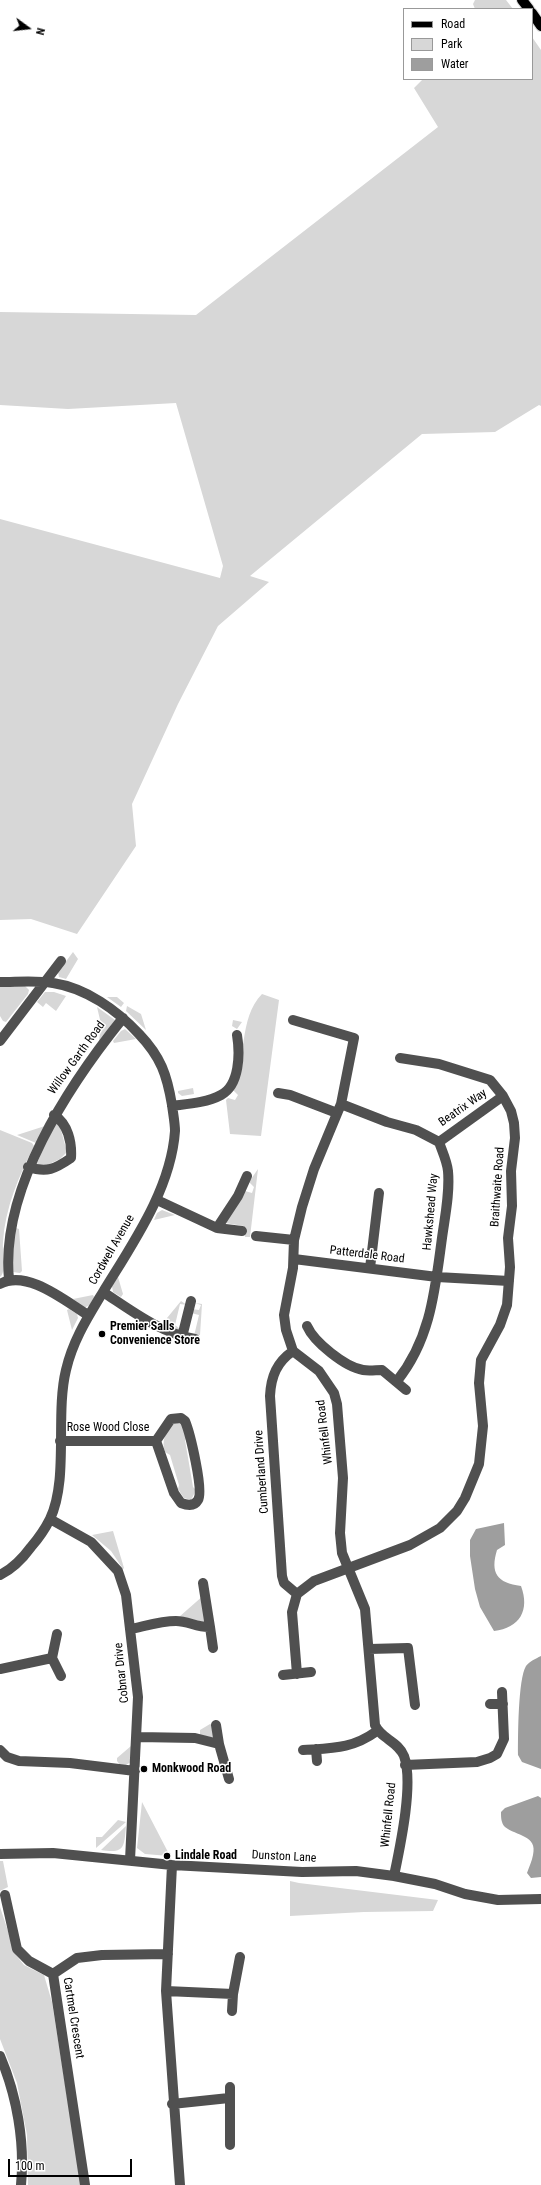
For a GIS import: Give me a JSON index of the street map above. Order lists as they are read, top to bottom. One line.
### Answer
{"streets":{"street":["Willow Garth Road","Beatrix Way","Braithwaite Road","Hawkshead Way","Cordwell Avenue","Patterdale Road","Rose Wood Close","Whinfell Road","Cumberland Drive","Cobnar Drive","Dunston Lane","Cartmel Crescent"]},"crossings":[["Willow Garth Road","Cordwell Avenue"],["Beatrix Way","Braithwaite Road"],["Beatrix Way","Hawkshead Way"],["Braithwaite Road","Patterdale Road"],["Braithwaite Road","Whinfell Road"],["Braithwaite Road","Cumberland Drive"],["Hawkshead Way","Patterdale Road"],["Cordwell Avenue","Rose Wood Close"],["Cordwell Avenue","Cobnar Drive"],["Whinfell Road","Cumberland Drive"],["Whinfell Road","Dunston Lane"],["Cobnar Drive","Dunston Lane"]],"places":["Premier Salls Convenience Store","Monkwood Road","Lindale Road"],"legend":["Road","Park","Water"],"scale_bar":"100 m","north":"right"}
